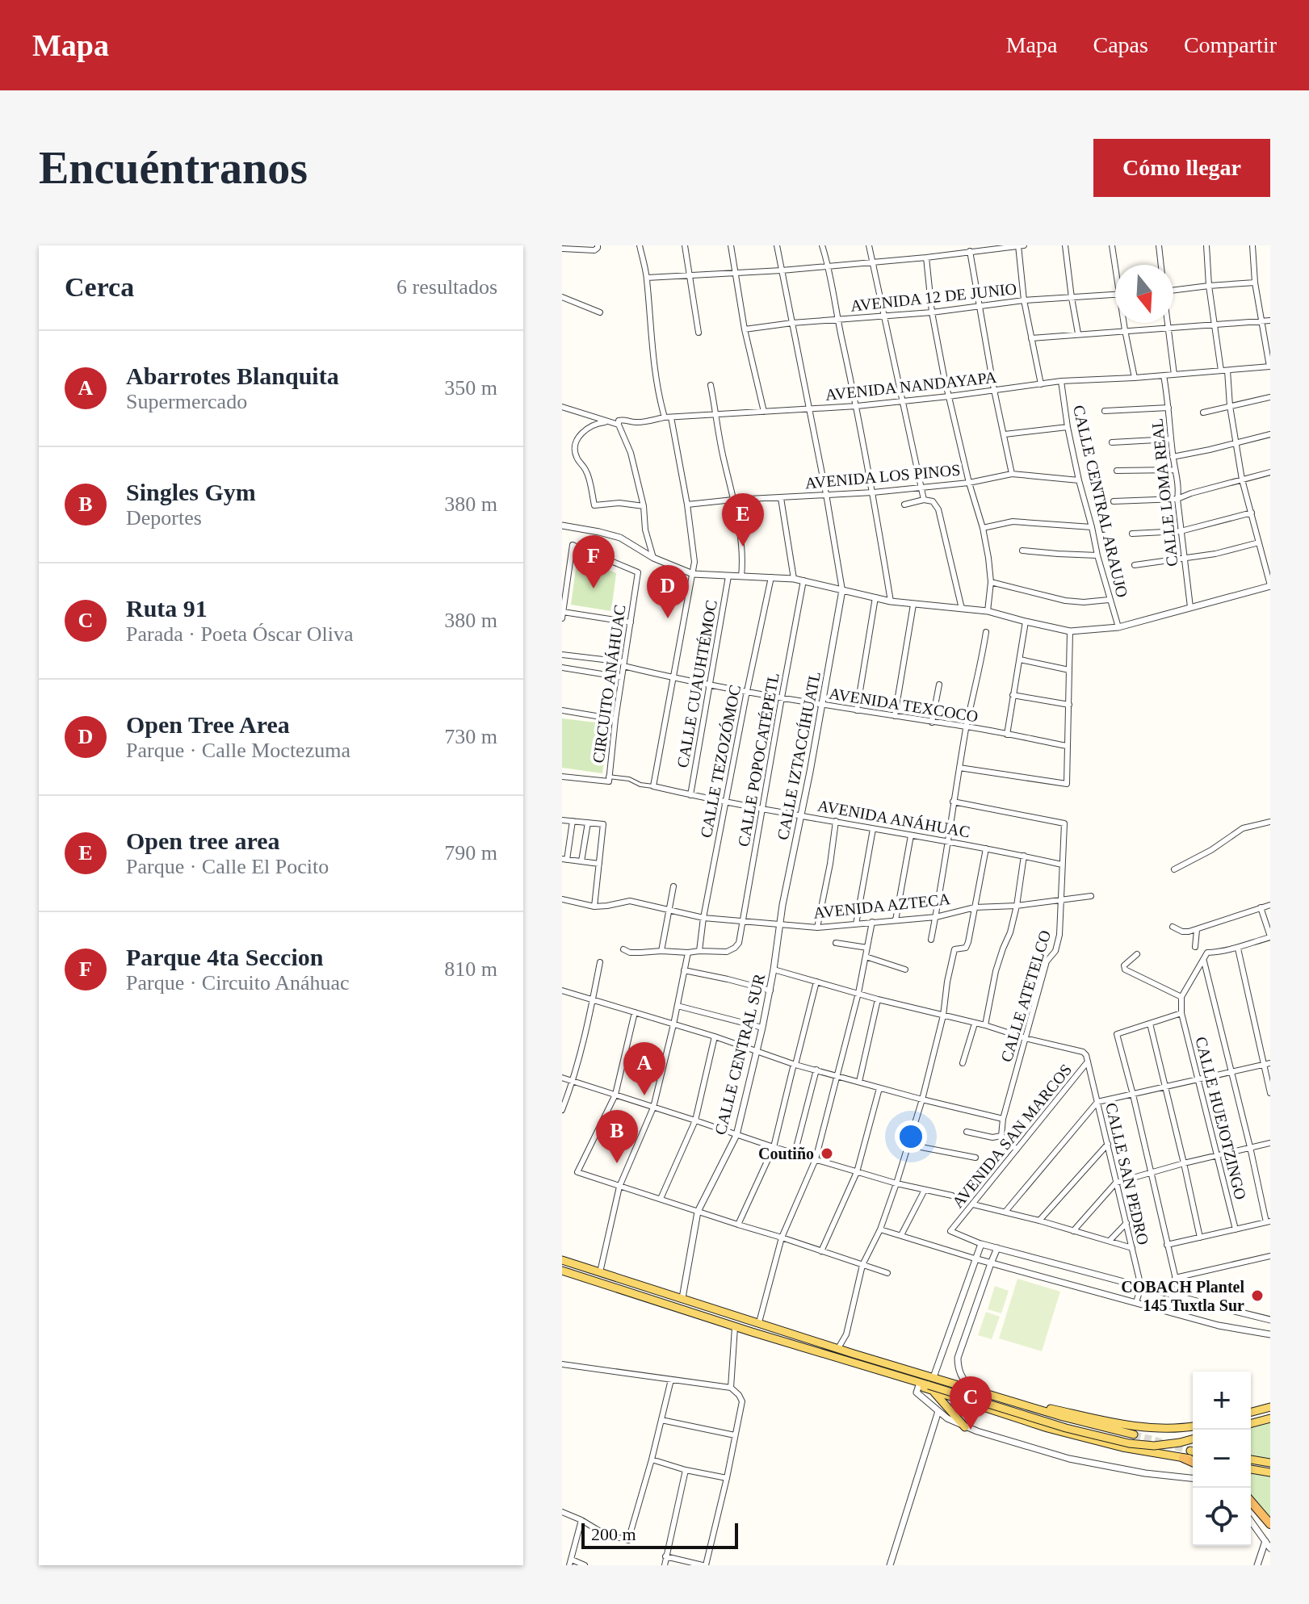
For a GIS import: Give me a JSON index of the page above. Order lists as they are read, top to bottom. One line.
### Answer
{"streets":{"street":["AVENIDA 12 DE JUNIO","AVENIDA NANDAYAPA","AVENIDA LOS PINOS","CALLE LOMA REAL","CALLE CENTRAL ARAUJO","CIRCUITO ANÁHUAC","CALLE CUAUHTÉMOC","AVENIDA TEXCOCO","CALLE IZTACCÍHUATL","CALLE POPOCATÉPETL","CALLE TEZOZÓMOC","AVENIDA ANÁHUAC","AVENIDA AZTECA","CALLE ATETELCO","CALLE CENTRAL SUR","CALLE HUEJOTZINGO","AVENIDA SAN MARCOS","CALLE SAN PEDRO"]},"crossings":[["AVENIDA NANDAYAPA","CALLE LOMA REAL"],["AVENIDA NANDAYAPA","CALLE CENTRAL ARAUJO"],["AVENIDA LOS PINOS","CALLE CENTRAL ARAUJO"],["CIRCUITO ANÁHUAC","AVENIDA TEXCOCO"],["CIRCUITO ANÁHUAC","AVENIDA ANÁHUAC"],["CALLE CUAUHTÉMOC","AVENIDA TEXCOCO"],["CALLE CUAUHTÉMOC","AVENIDA ANÁHUAC"],["AVENIDA TEXCOCO","CALLE IZTACCÍHUATL"],["AVENIDA TEXCOCO","CALLE POPOCATÉPETL"],["AVENIDA TEXCOCO","CALLE TEZOZÓMOC"],["CALLE IZTACCÍHUATL","AVENIDA ANÁHUAC"],["CALLE IZTACCÍHUATL","AVENIDA AZTECA"],["CALLE IZTACCÍHUATL","CALLE CENTRAL SUR"],["CALLE POPOCATÉPETL","CALLE TEZOZÓMOC"],["CALLE POPOCATÉPETL","AVENIDA ANÁHUAC"],["CALLE POPOCATÉPETL","AVENIDA AZTECA"],["CALLE TEZOZÓMOC","AVENIDA ANÁHUAC"],["CALLE TEZOZÓMOC","AVENIDA AZTECA"],["AVENIDA ANÁHUAC","CALLE ATETELCO"],["AVENIDA AZTECA","CALLE ATETELCO"],["AVENIDA AZTECA","CALLE CENTRAL SUR"],["CALLE ATETELCO","CALLE SAN PEDRO"],["AVENIDA SAN MARCOS","CALLE SAN PEDRO"]],"places":["Coutiño","COBACH Plantel 145 Tuxtla Sur"],"scale_bar":"200 m","north":"bottom","page":{"header":"Mapa","nav":["Mapa","Capas","Compartir"],"buttons":"Cómo llegar","title":"Encuéntranos","heading":["Cerca","6 resultados"],"list":[{"mark":"A","name":"Abarrotes Blanquita","note":"Supermercado","value":"350 m"},{"mark":"B","name":"Singles Gym","note":"Deportes","value":"380 m"},{"mark":"C","name":"Ruta 91","note":"Parada · Poeta Óscar Oliva","value":"380 m"},{"mark":"D","name":"Open Tree Area","note":"Parque · Calle Moctezuma","value":"730 m"},{"mark":"E","name":"Open tree area","note":"Parque · Calle El Pocito","value":"790 m"},{"mark":"F","name":"Parque 4ta Seccion","note":"Parque · Circuito Anáhuac","value":"810 m"}],"pins":["E","F","D","A","B","C"],"map_buttons":["+","−"],"scale":"200 m"}}
